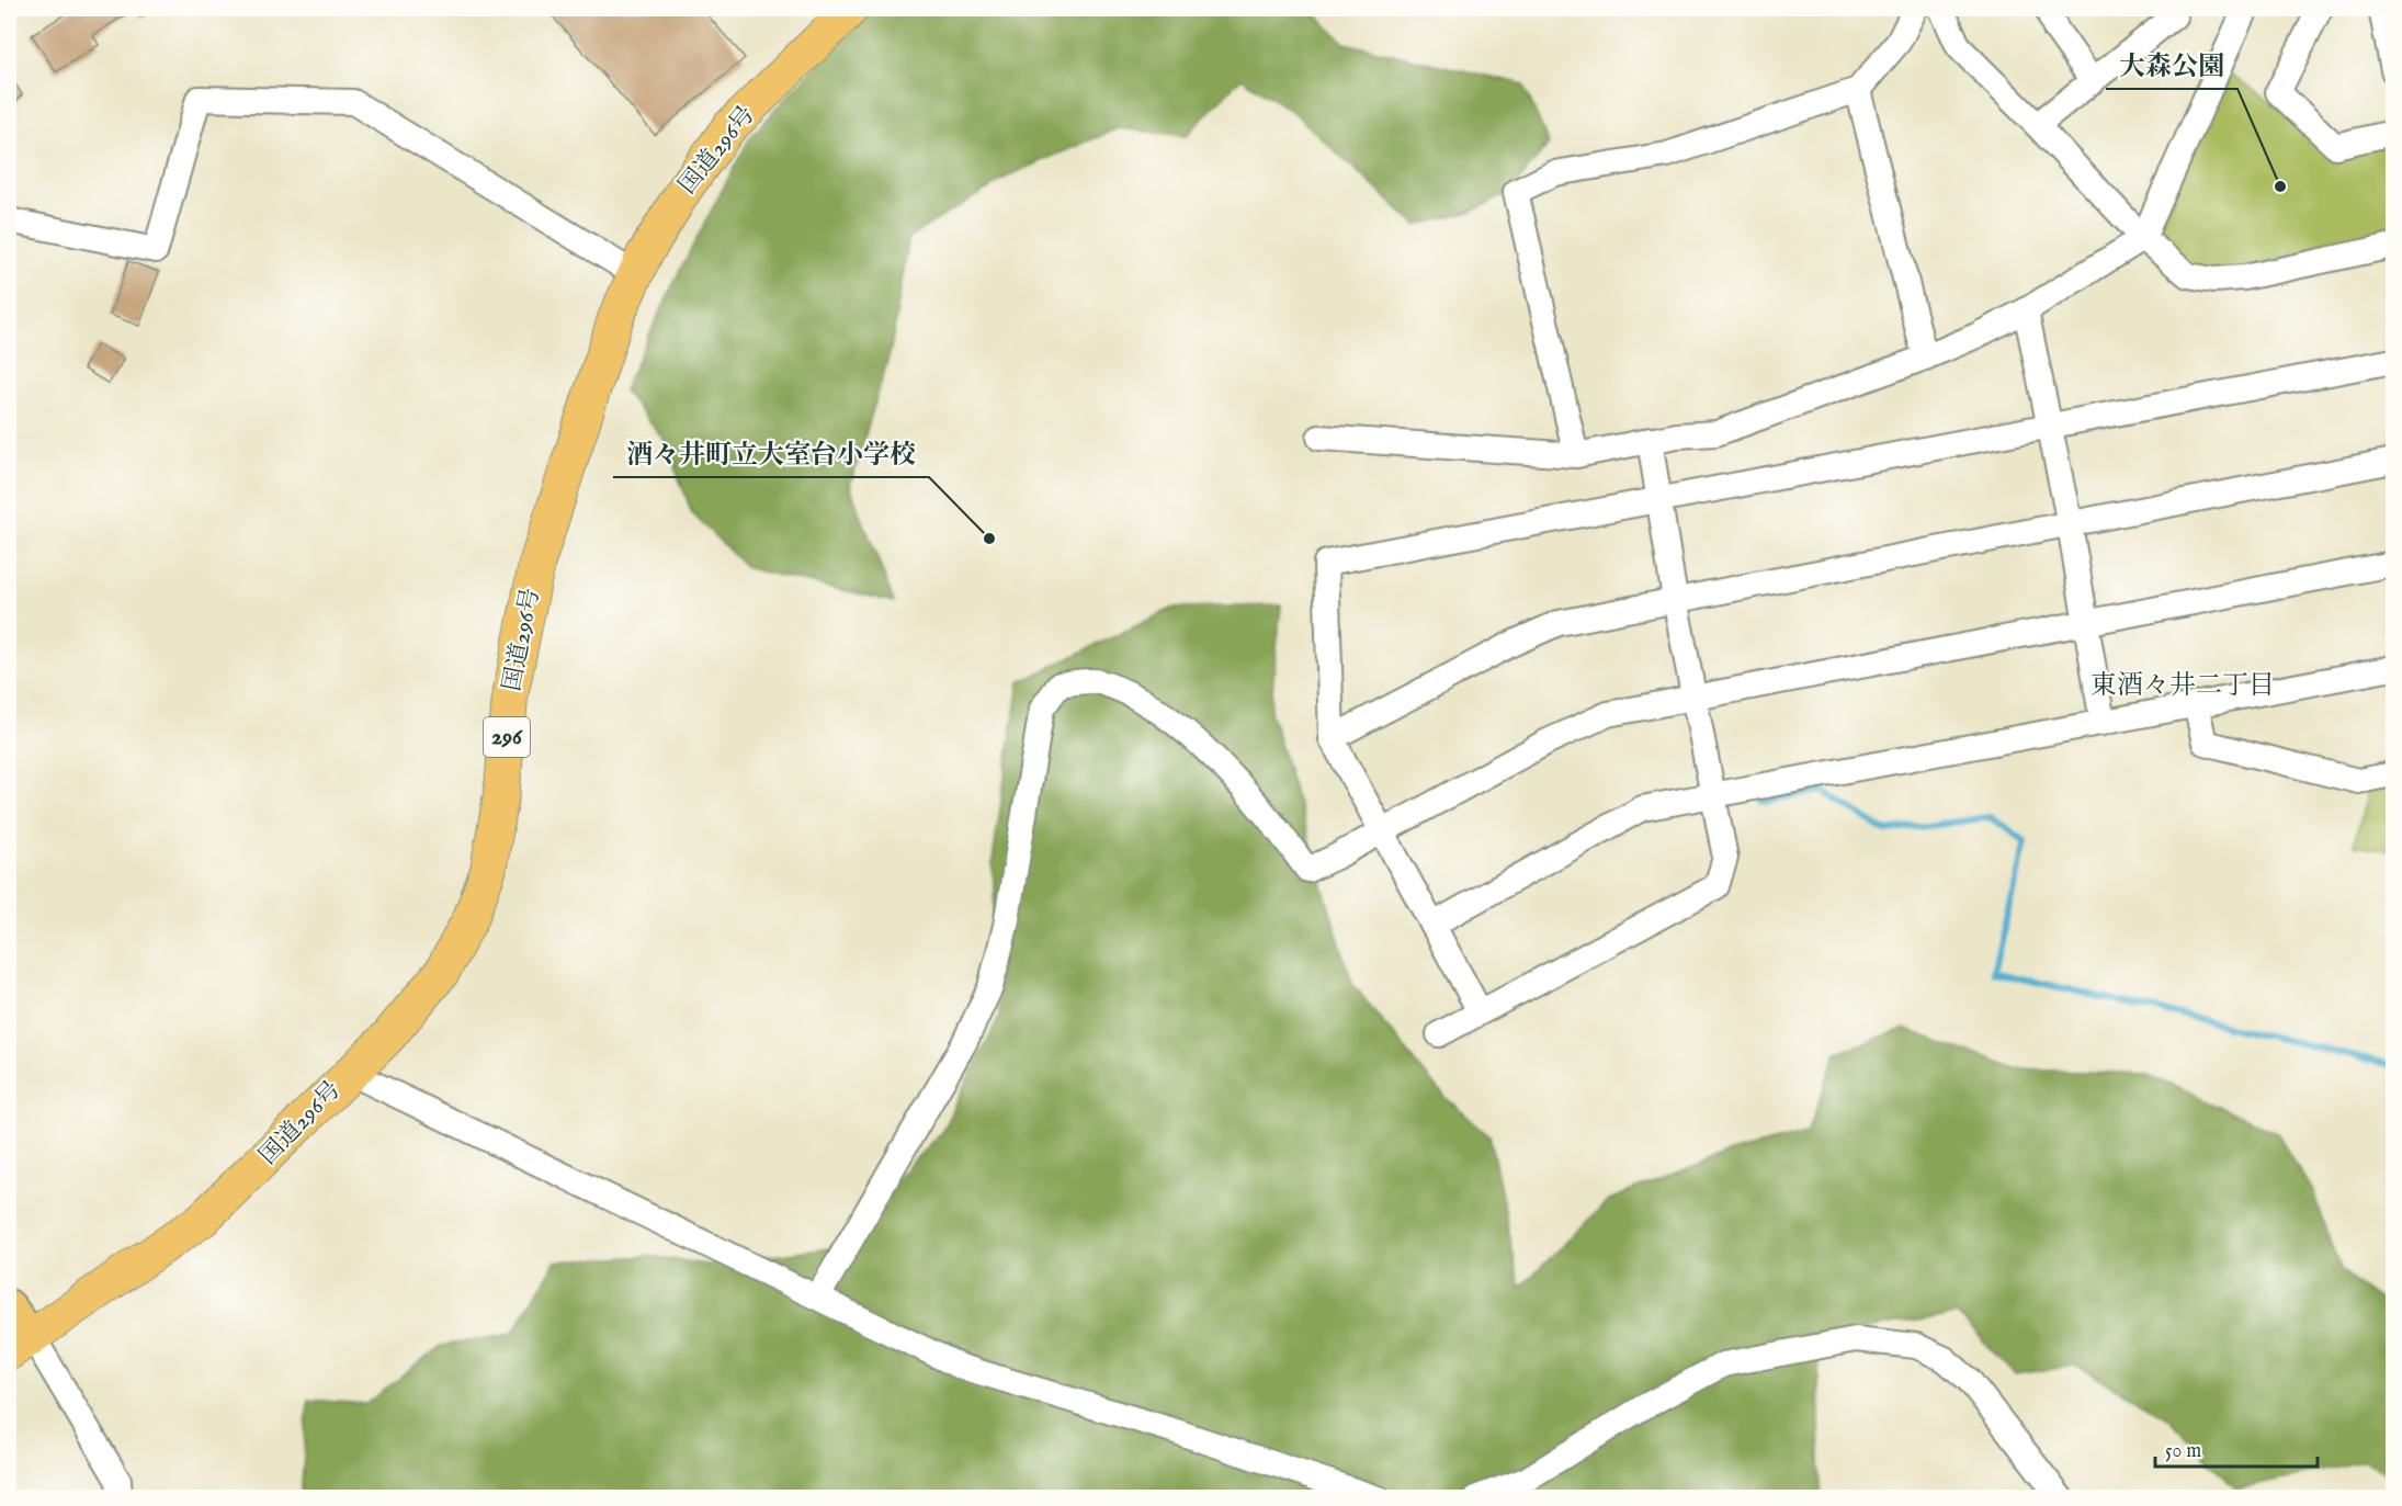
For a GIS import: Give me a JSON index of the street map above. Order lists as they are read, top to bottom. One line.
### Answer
{"streets":{"highway":["国道296号","296"]},"districts":["東酒々井二丁目"],"places":["大森公園","酒々井町立大室台小学校"],"scale_bar":"50 m"}
